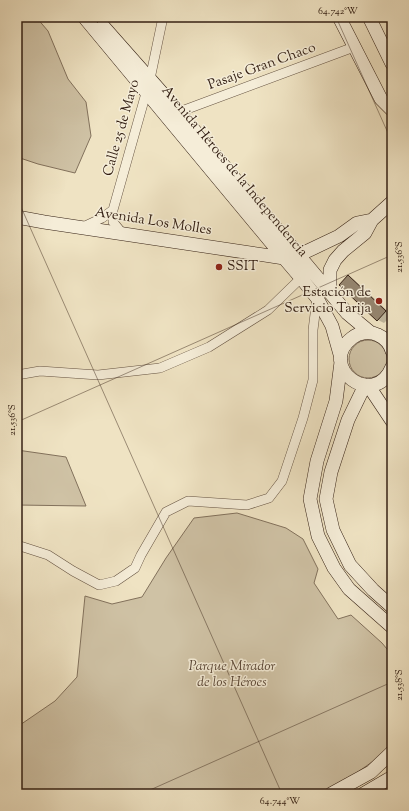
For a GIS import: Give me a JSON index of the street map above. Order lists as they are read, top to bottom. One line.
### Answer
{"streets":{"street":["Pasaje Gran Chaco","Calle 25 de Mayo","Avenida Héroes de la Independencia","Avenida Los Molles"]},"crossings":[["Pasaje Gran Chaco","Avenida Héroes de la Independencia"],["Calle 25 de Mayo","Avenida Héroes de la Independencia"],["Avenida Héroes de la Independencia","Avenida Los Molles"]],"parks":["Parque Mirador de los Héroes"],"places":["SSIT","Estación de Servicio Tarija"],"coordinates":["64.742°W","21.536°S","21.538°S","64.744°W"]}
